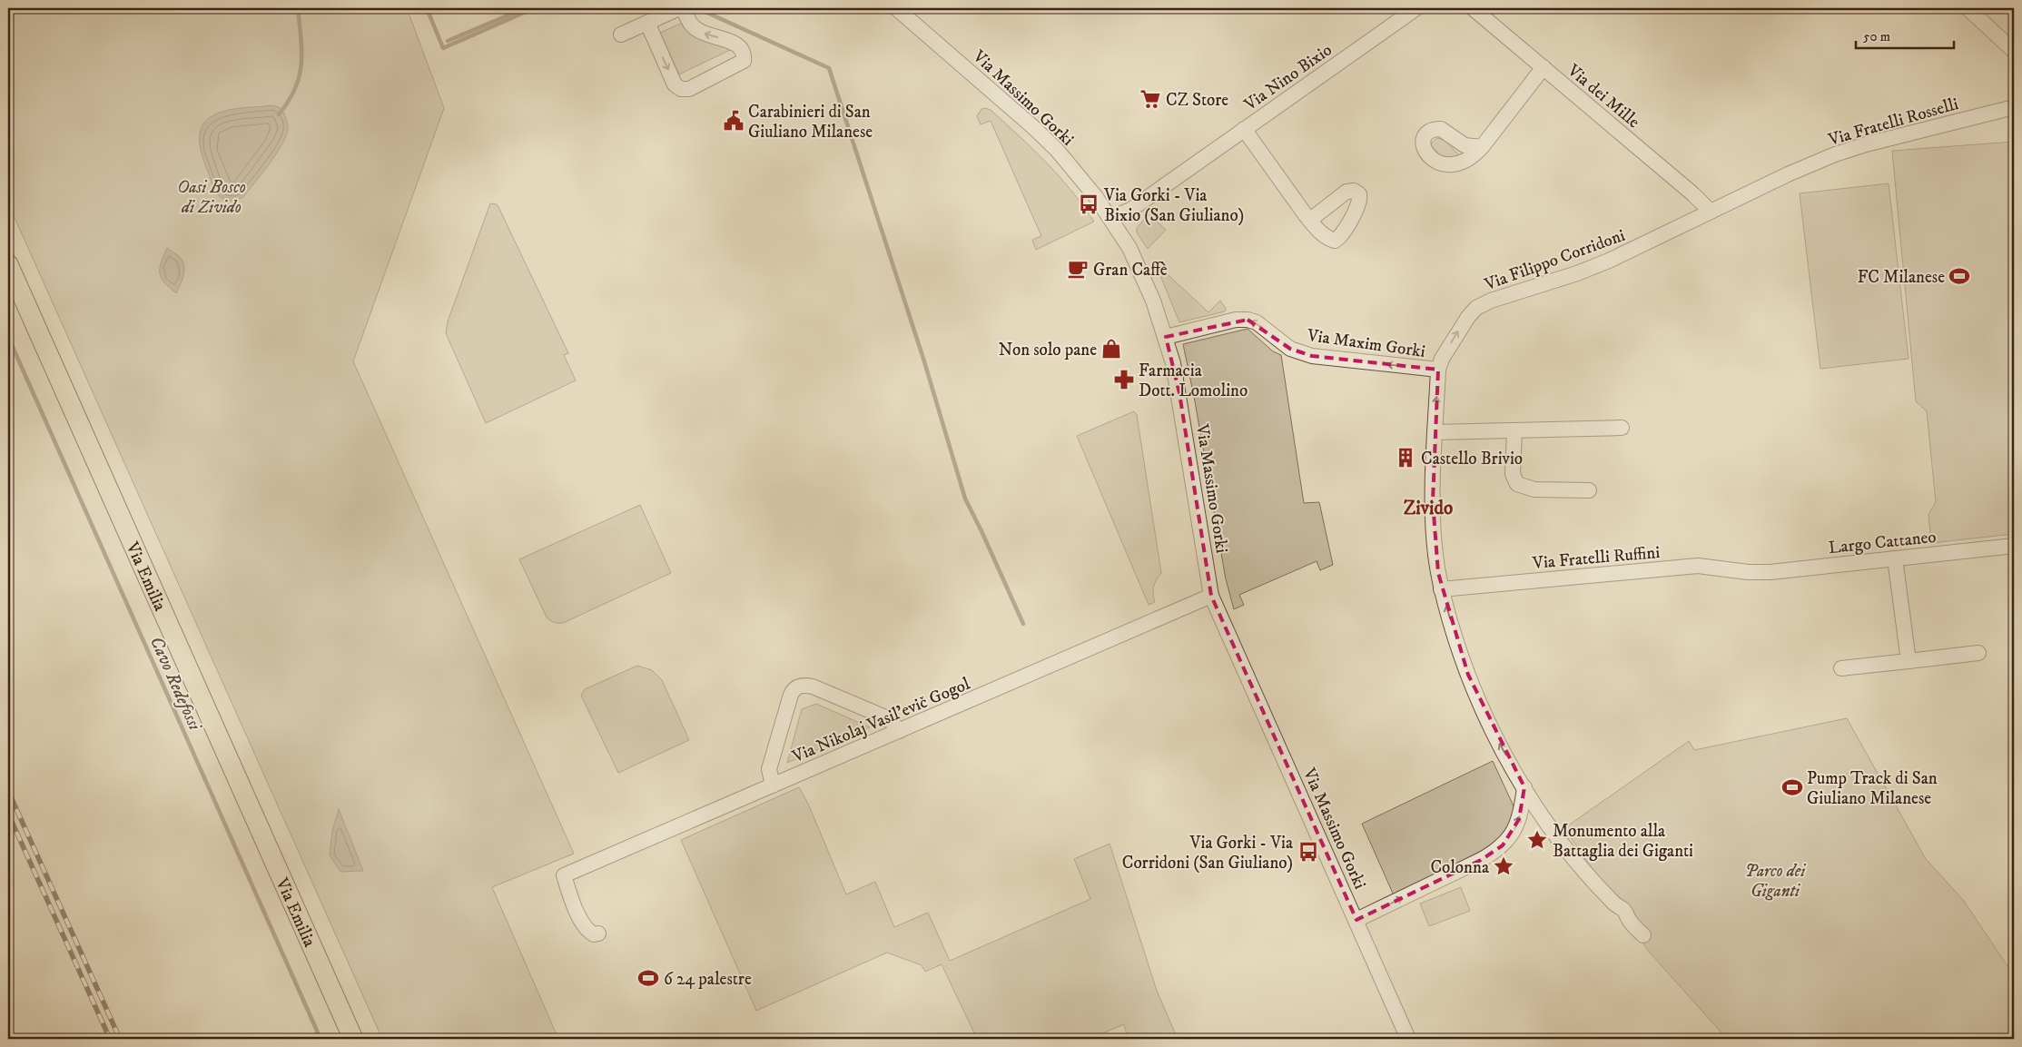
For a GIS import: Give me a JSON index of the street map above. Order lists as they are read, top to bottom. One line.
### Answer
{"streets":{"main road":["Via Emilia"],"street":["Via Nino Bixio","Via dei Mille","Via Massimo Gorki","Via Fratelli Rosselli","Via Filippo Corridoni","Via Maxim Gorki","Largo Cattaneo","Via Fratelli Ruffini","Via Nikolaj Vasil'evič Gogol"]},"crossings":[["Via Nino Bixio","Via Massimo Gorki"],["Via dei Mille","Via Fratelli Rosselli"],["Via dei Mille","Via Filippo Corridoni"],["Via Massimo Gorki","Via Maxim Gorki"],["Via Massimo Gorki","Via Nikolaj Vasil'evič Gogol"],["Via Fratelli Rosselli","Via Filippo Corridoni"],["Via Filippo Corridoni","Via Maxim Gorki"],["Via Filippo Corridoni","Via Fratelli Ruffini"],["Largo Cattaneo","Via Fratelli Ruffini"]],"one_way":["Via Maxim Gorki"],"districts":["Zivido"],"water":["Cavo Redefossi"],"parks":["Oasi Bosco di Zivido","Parco dei Giganti"],"places":{"supermarket":["CZ Store"],"public building":["Carabinieri di San Giuliano Milanese"],"bus stop":["Via Gorki - Via Bixio (San Giuliano)","Via Gorki - Via Corridoni (San Giuliano)"],"cafe":["Gran Caffè"],"sports":["FC Milanese","Pump Track di San Giuliano Milanese","6 24 palestre"],"shop":["Non solo pane"],"pharmacy":["Farmacia Dott. Lomolino"],"building":["Castello Brivio"],"place":["Monumento alla Battaglia dei Giganti","Colonna"]},"scale_bar":"50 m"}
